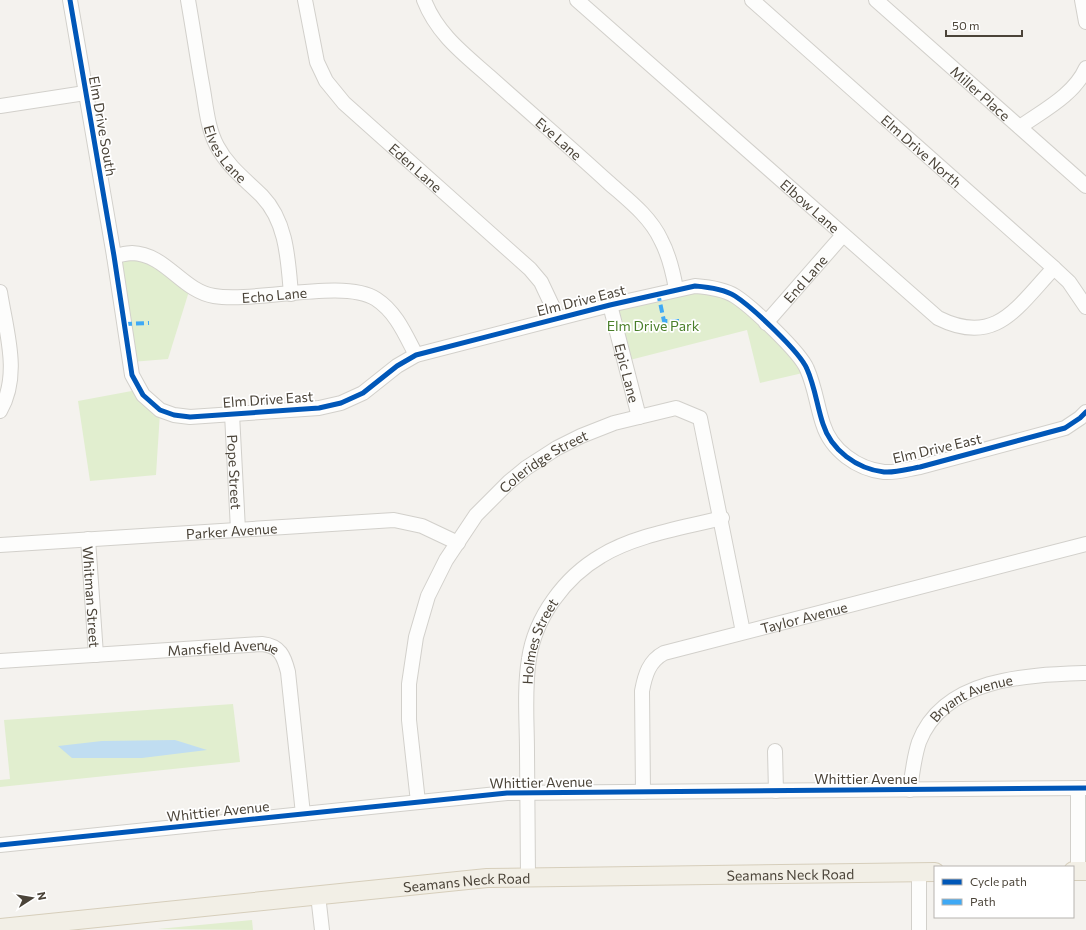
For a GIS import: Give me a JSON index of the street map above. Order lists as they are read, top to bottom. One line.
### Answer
{"streets":{"main road":["Seamans Neck Road"],"street":["Miller Place","Elm Drive South","Eve Lane","Elm Drive North","Elves Lane","Eden Lane","Elbow Lane","End Lane","Echo Lane","Elm Drive East","Epic Lane","Coleridge Street","Pope Street","Parker Avenue","Whitman Street","Taylor Avenue","Holmes Street","Mansfield Avenue","Bryant Avenue","Whittier Avenue"]},"crossings":[["Elm Drive South","Echo Lane"],["Elm Drive South","Elm Drive East"],["Eve Lane","Elm Drive East"],["Elm Drive North","Elbow Lane"],["Elves Lane","Echo Lane"],["Eden Lane","Elm Drive East"],["Elbow Lane","End Lane"],["End Lane","Elm Drive East"],["Echo Lane","Elm Drive East"],["Elm Drive East","Epic Lane"],["Elm Drive East","Pope Street"],["Epic Lane","Coleridge Street"],["Coleridge Street","Parker Avenue"],["Coleridge Street","Taylor Avenue"],["Coleridge Street","Holmes Street"],["Coleridge Street","Whittier Avenue"],["Pope Street","Parker Avenue"],["Parker Avenue","Whitman Street"],["Whitman Street","Mansfield Avenue"],["Taylor Avenue","Whittier Avenue"],["Holmes Street","Whittier Avenue"],["Holmes Street","Seamans Neck Road"],["Mansfield Avenue","Whittier Avenue"],["Bryant Avenue","Whittier Avenue"]],"parks":["Elm Drive Park"],"legend":["Cycle path","Path"],"scale_bar":"50 m","north":"right"}
